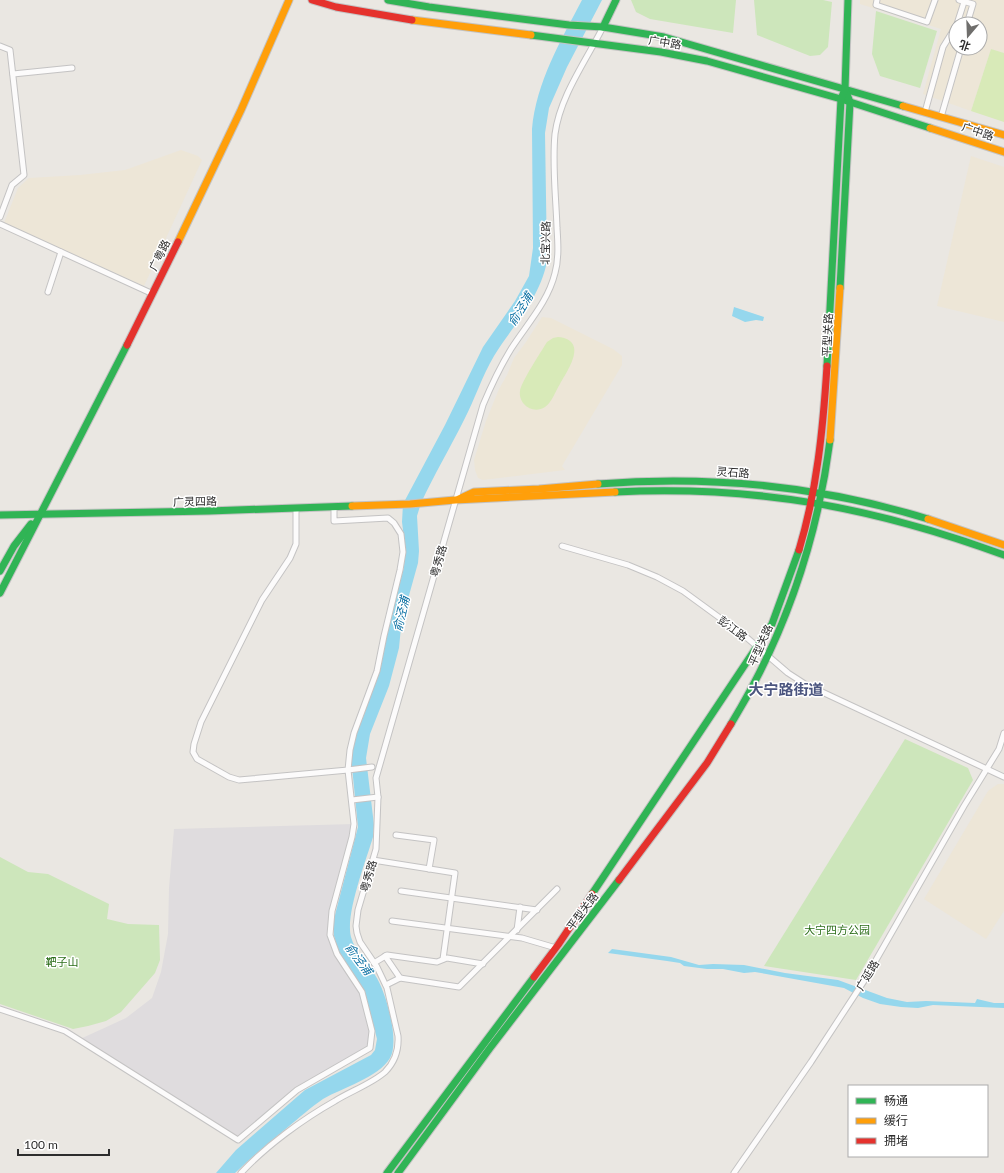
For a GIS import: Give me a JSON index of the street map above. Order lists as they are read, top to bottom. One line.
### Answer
{"streets":{"main road":["广中路","北宝兴路","广粤路","平型关路","灵石路","广灵四路"],"street":["粤秀路","彭江路","广延路"]},"crossings":[["广中路","北宝兴路"],["广中路","平型关路"],["北宝兴路","灵石路"],["北宝兴路","粤秀路"],["广粤路","广灵四路"],["平型关路","灵石路"],["平型关路","彭江路"],["灵石路","广灵四路"],["灵石路","粤秀路"],["彭江路","广延路"]],"districts":["大宁路街道"],"water":["俞泾浦"],"parks":["大宁四方公园","靶子山"],"legend":["畅通","缓行","拥堵"],"scale_bar":"100 m","north":"bottom"}
